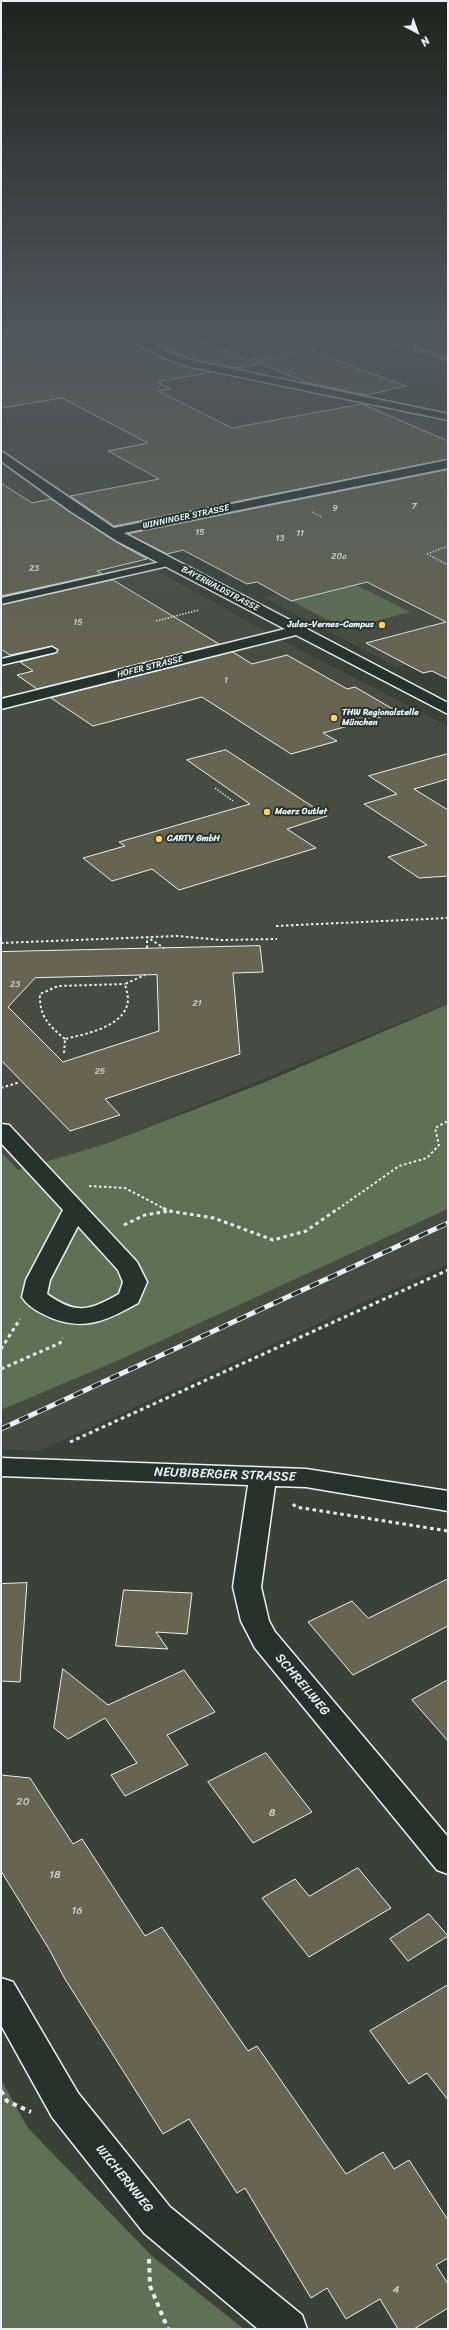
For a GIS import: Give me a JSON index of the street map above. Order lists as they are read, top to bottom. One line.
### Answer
{"streets":{"street":["WINNINGER STRASSE","BAYERWALDSTRASSE","HOFER STRASSE","NEUBIBERGER STRASSE","SCHREILWEG","WICHERNWEG"]},"crossings":[["WINNINGER STRASSE","BAYERWALDSTRASSE"],["BAYERWALDSTRASSE","HOFER STRASSE"],["NEUBIBERGER STRASSE","SCHREILWEG"]],"places":["Jules-Vernes-Campus","THW Regionalstelle München","Maerz Outlet","CARTV GmbH"],"house_numbers":["7","9","15","11","13","20a","23","15","1","23","21","25","20","8","18","16","4"],"north":"bottom right"}
